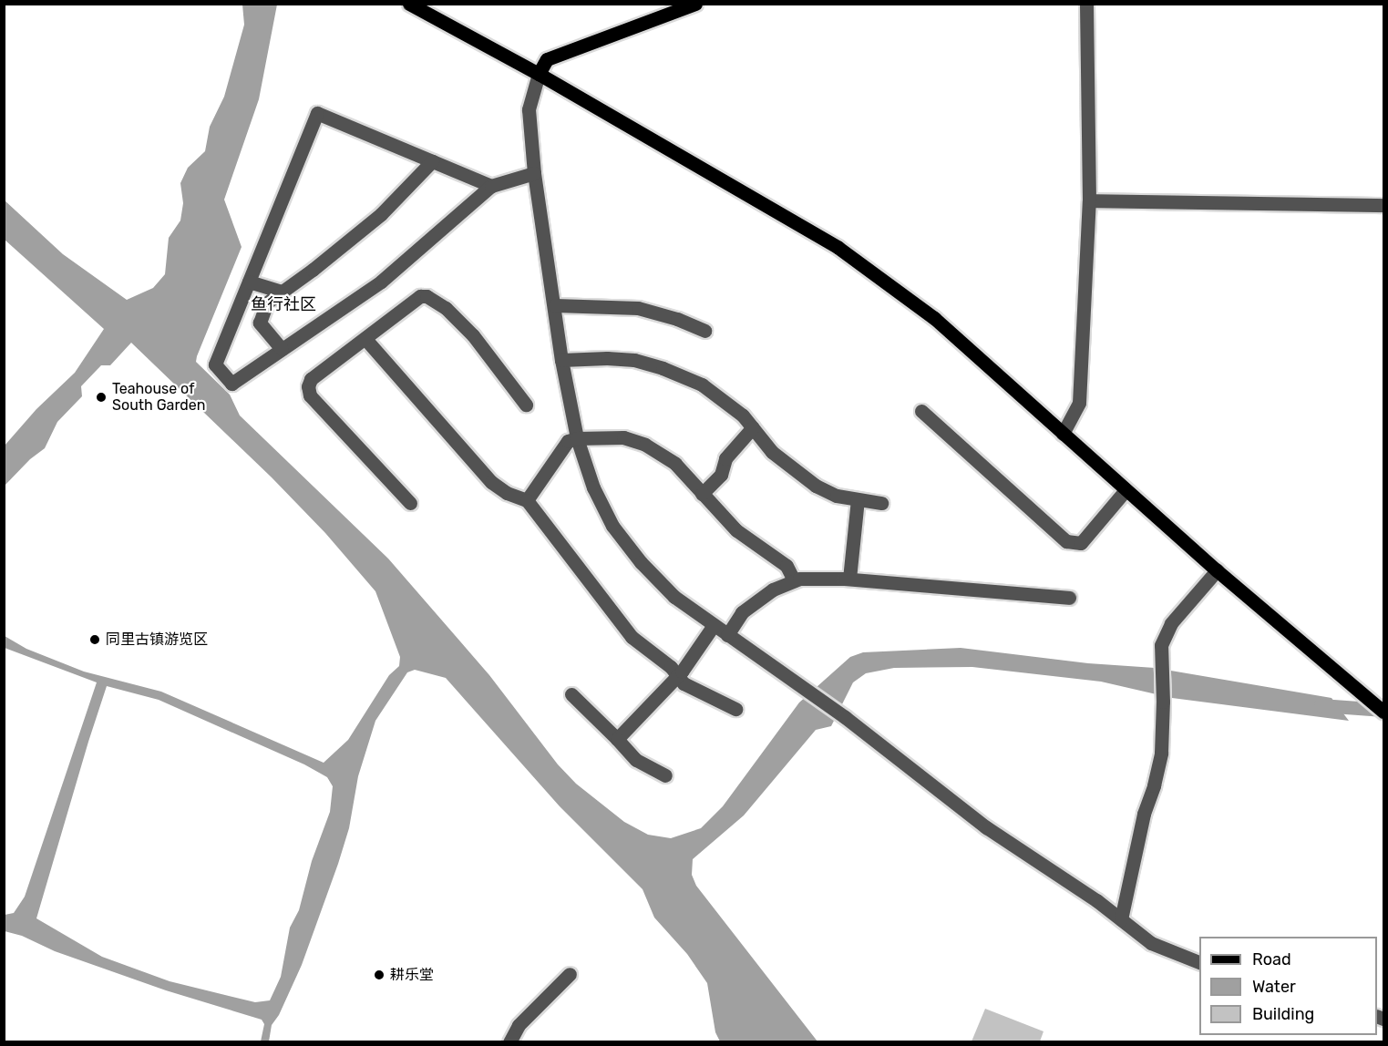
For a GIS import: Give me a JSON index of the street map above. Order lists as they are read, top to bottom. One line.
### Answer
{"districts":["鱼行社区"],"places":["Teahouse of South Garden","同里古镇游览区","耕乐堂"],"legend":["Road","Water","Building"]}
